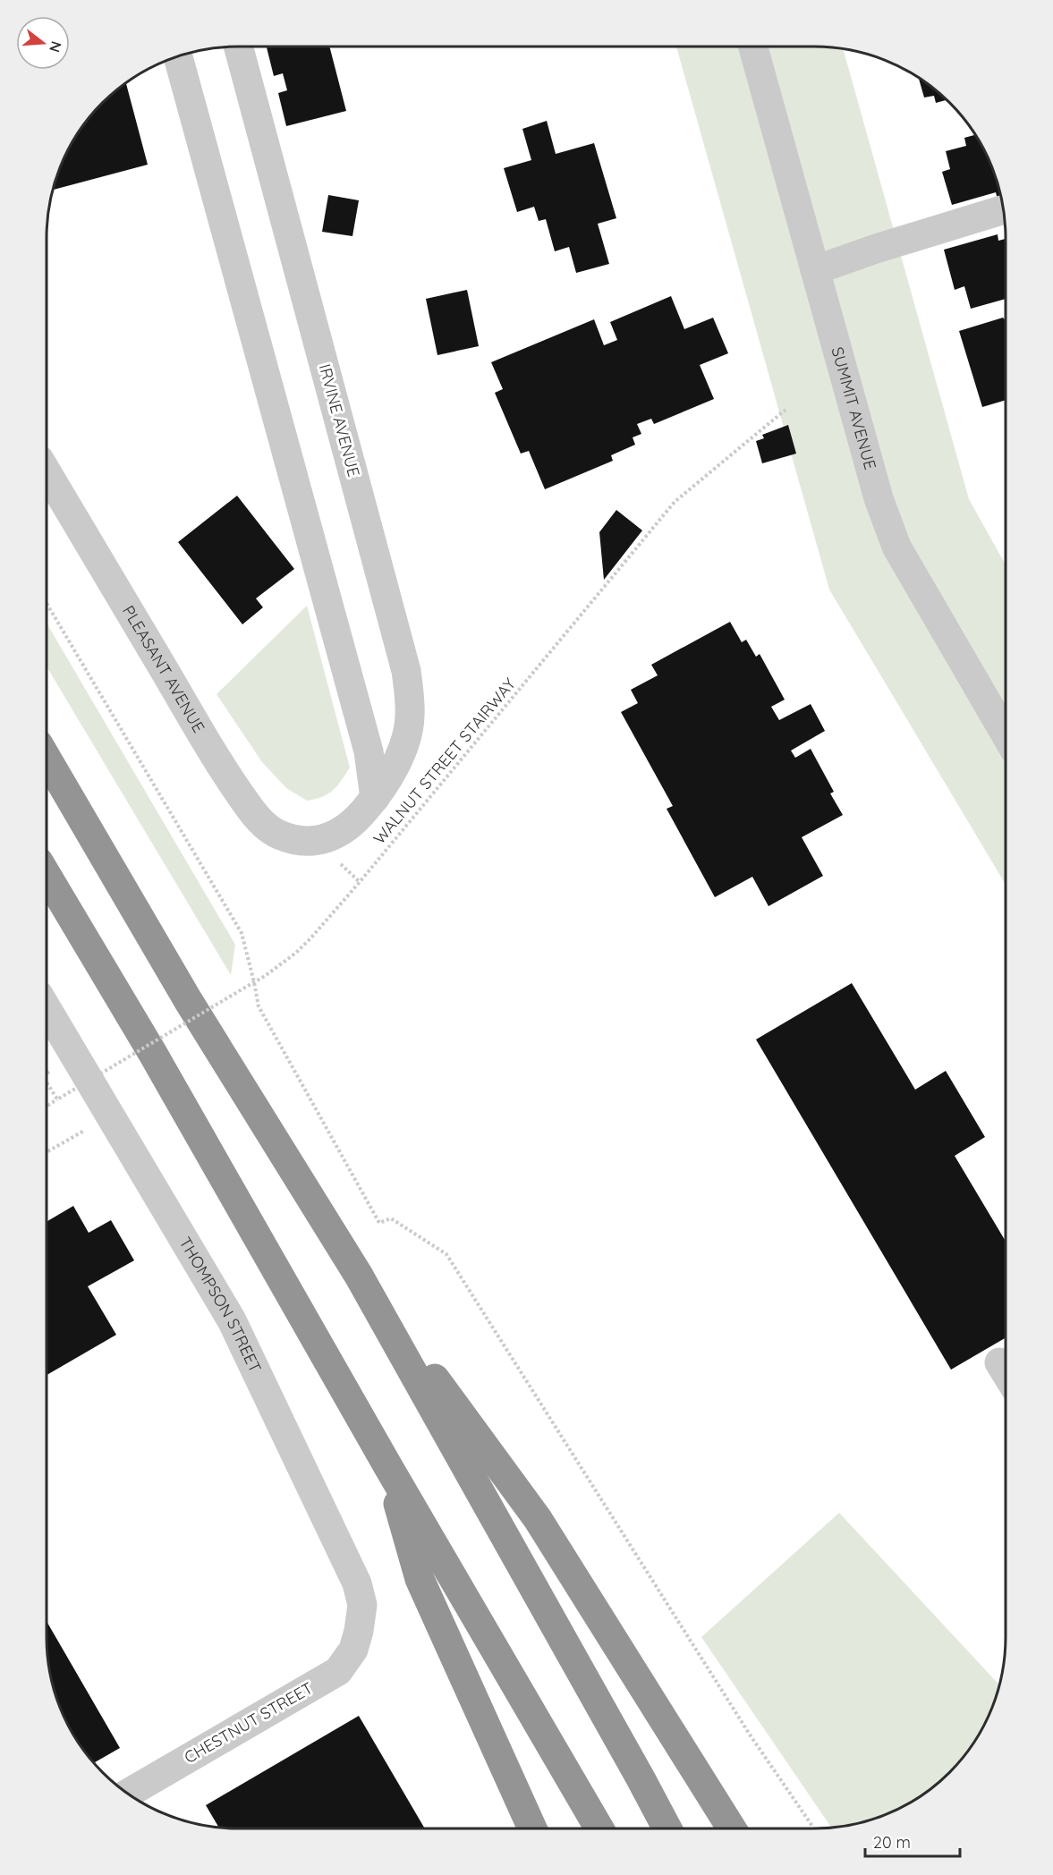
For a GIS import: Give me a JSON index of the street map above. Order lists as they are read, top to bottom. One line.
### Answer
{"streets":{"street":["SUMMIT AVENUE","IRVINE AVENUE","PLEASANT AVENUE","THOMPSON STREET","CHESTNUT STREET"],"path":["WALNUT STREET STAIRWAY"]},"crossings":[["IRVINE AVENUE","PLEASANT AVENUE"],["THOMPSON STREET","CHESTNUT STREET"]],"scale_bar":"20 m","north":"right"}
